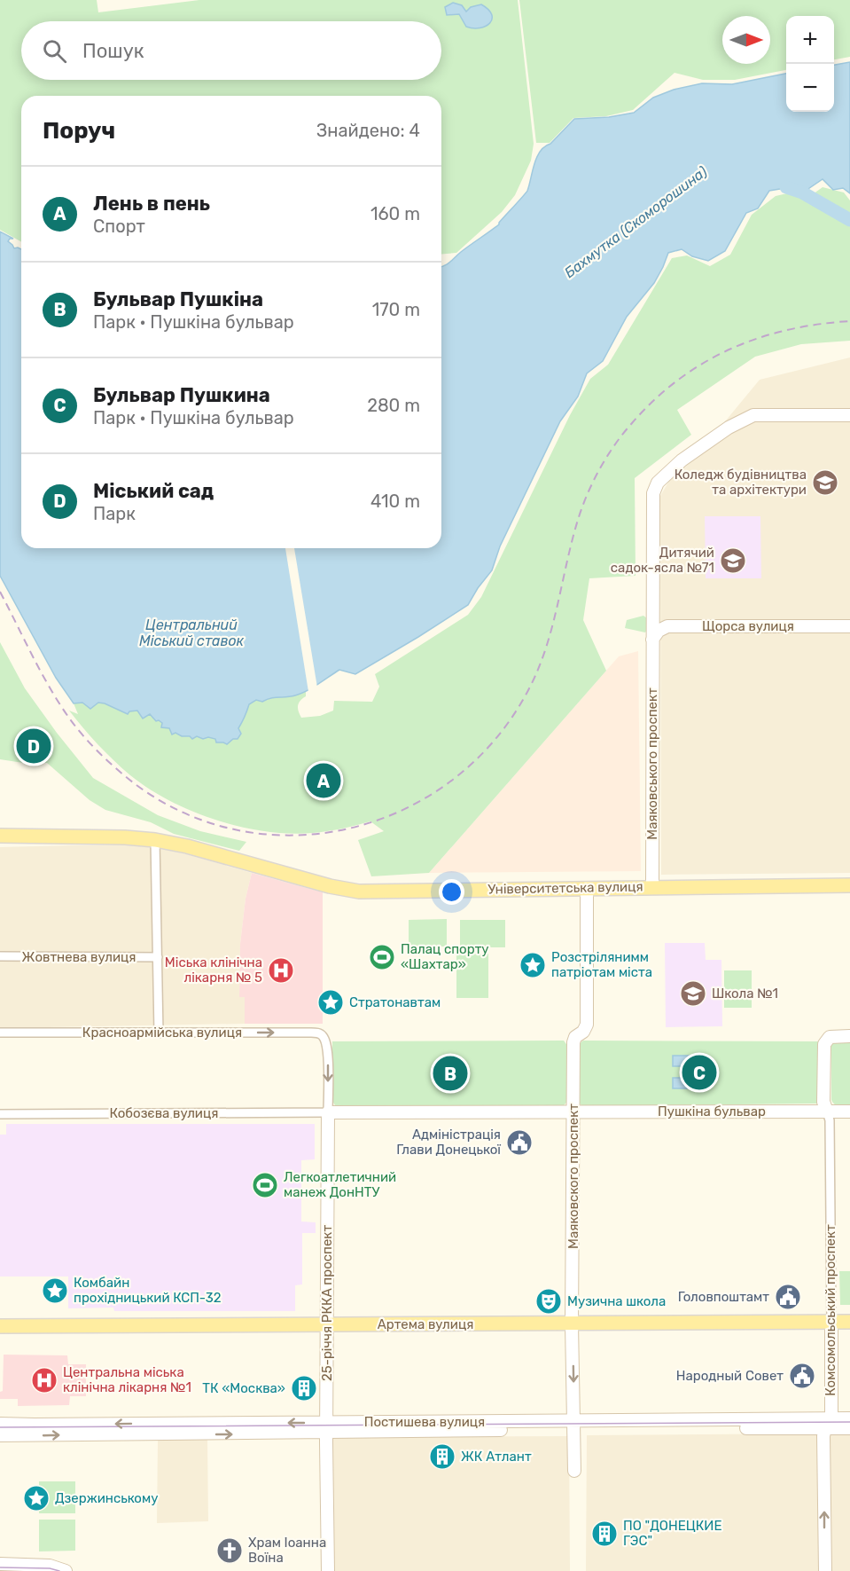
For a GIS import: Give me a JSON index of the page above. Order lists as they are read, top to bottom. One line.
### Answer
{"streets":{"main road":["Університетська вулиця","Артема вулиця"],"street":["Щорса вулиця","Маяковського проспект","Жовтнева вулиця","Красноармійська вулиця","Пушкіна бульвар","Кобозєва вулиця","Маяковского проспект","25-річчя РККА проспект","Комсомольський проспект","Постишева вулиця"]},"crossings":[["Маяковського проспект","Університетська вулиця"],["Університетська вулиця","Маяковского проспект"],["Красноармійська вулиця","25-річчя РККА проспект"],["Пушкіна бульвар","Кобозєва вулиця"],["Пушкіна бульвар","Маяковского проспект"],["Пушкіна бульвар","25-річчя РККА проспект"],["Пушкіна бульвар","Комсомольський проспект"],["Кобозєва вулиця","25-річчя РККА проспект"],["Маяковского проспект","Артема вулиця"],["Маяковского проспект","Постишева вулиця"],["25-річчя РККА проспект","Артема вулиця"],["25-річчя РККА проспект","Постишева вулиця"],["Комсомольський проспект","Артема вулиця"],["Комсомольський проспект","Постишева вулиця"]],"one_way":["Красноармійська вулиця"],"water":["Бахмутка (Скоморошина)","Центральний Міський ставок"],"places":{"school or university":["Коледж будівництва та архітектури","Дитячий садок-ясла №71","Школа №1"],"sports":["Палац спорту «Шахтар»","Легкоатлетичний манеж ДонНТУ"],"place":["Розстрілянимм патріотам міста","Стратонавтам","Комбайн прохідницький КСП-32","Дзержинському"],"hospital":["Міська клінічна лікарня № 5","Центральна міська клінічна лікарня №1"],"public building":["Адміністрація Глави Донецької","Головпоштамт","Народный Совет"],"theatre":["Музична школа"],"building":["ТК «Москва»","ЖК Атлант","ПО \"ДОНЕЦКИЕ ГЭС\""],"church":["Храм Іоанна Воїна"]},"north":"right","page":{"map_buttons":["+","−"],"search":"Пошук","heading":["Поруч","Знайдено: 4"],"list":[{"mark":"A","name":"Лень в пень","note":"Спорт","value":"160 m"},{"mark":"B","name":"Бульвар Пушкіна","note":"Парк · Пушкіна бульвар","value":"170 m"},{"mark":"C","name":"Бульвар Пушкина","note":"Парк · Пушкіна бульвар","value":"280 m"},{"mark":"D","name":"Міський сад","note":"Парк","value":"410 m"}],"pins":["D","A","C","B"]}}
